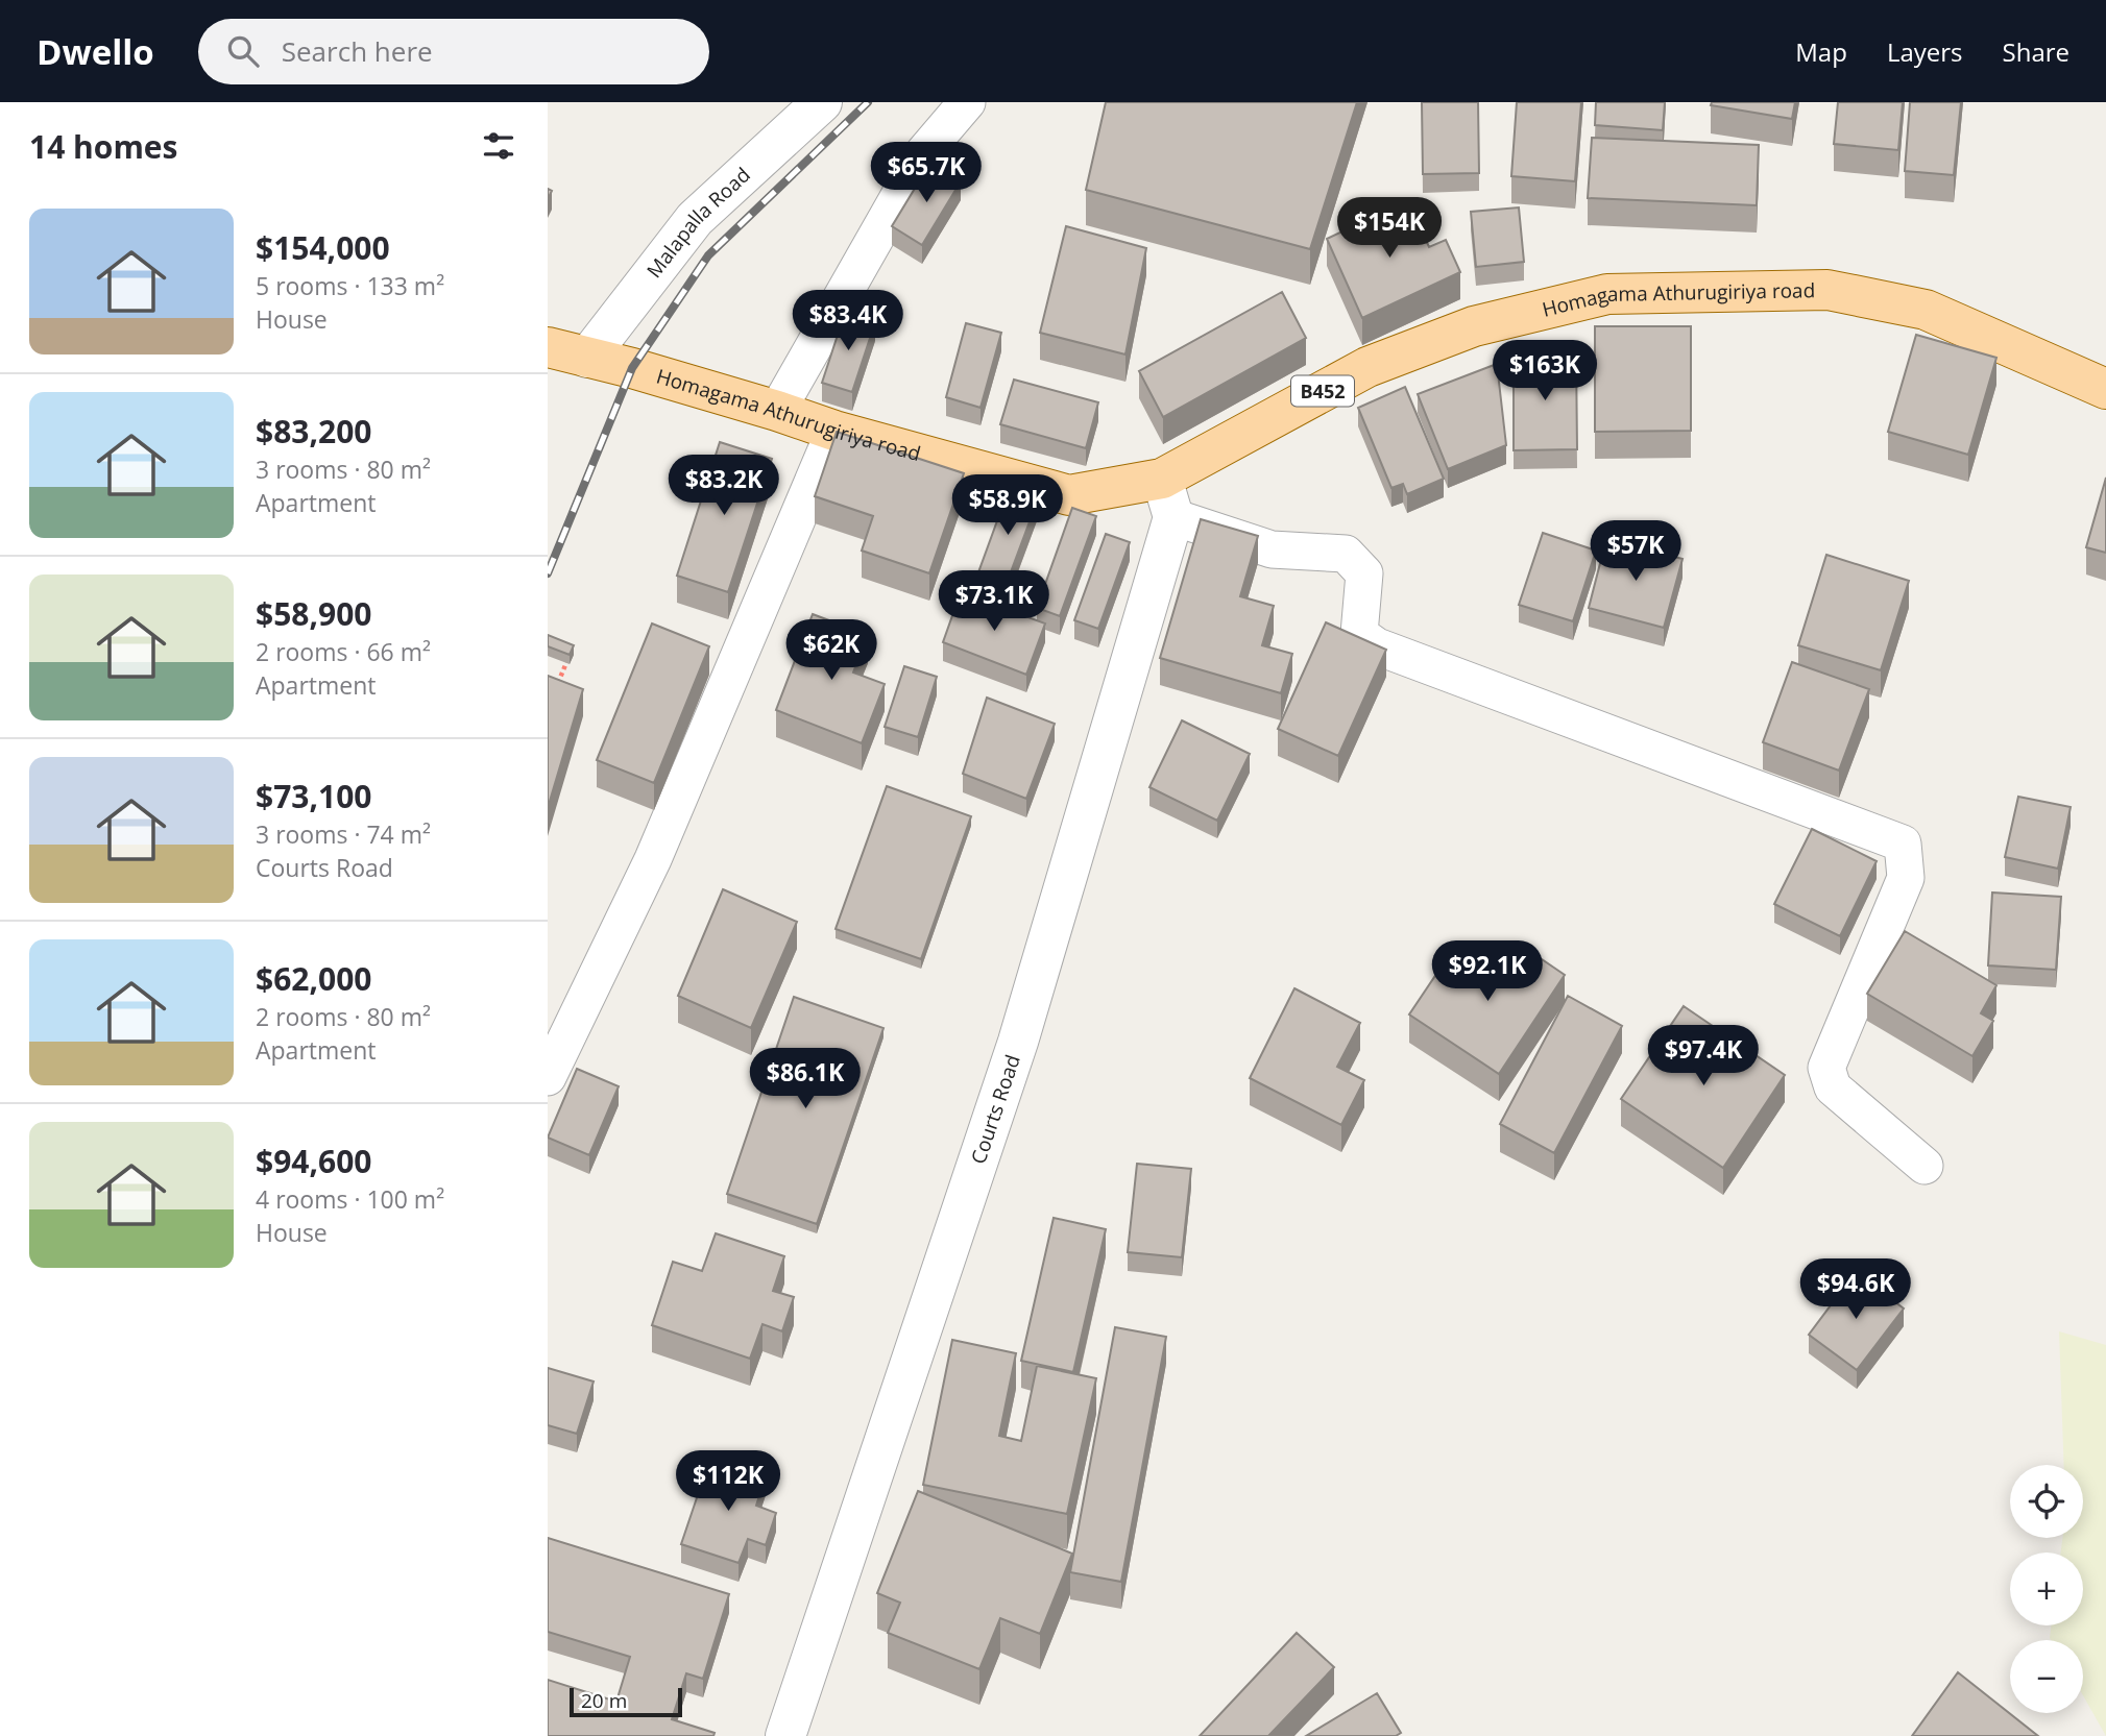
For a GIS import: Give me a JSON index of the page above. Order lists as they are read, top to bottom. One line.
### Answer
{"streets":{"main road":["Homagama Athurugiriya road","B452"],"street":["Malapalla Road","Courts Road"]},"crossings":[["Malapalla Road","Homagama Athurugiriya road"]],"scale_bar":"20 m","page":{"header":"Dwello","search":"Search here","nav":["Map","Layers","Share"],"heading":"14 homes","price":["$65.7K","$154K","$83.4K","$163K","$83.2K","$58.9K","$57K","$73.1K","$62K","$92.1K","$97.4K","$86.1K","$94.6K","$112K"],"list":[{"name":"$154,000","note":"5 rooms · 133 m² · House"},{"name":"$83,200","note":"3 rooms · 80 m² · Apartment"},{"name":"$58,900","note":"2 rooms · 66 m² · Apartment"},{"name":"$73,100","note":"3 rooms · 74 m² · Courts Road"},{"name":"$62,000","note":"2 rooms · 80 m² · Apartment"},{"name":"$94,600","note":"4 rooms · 100 m² · House"}],"map_buttons":["+","−"],"scale":"20 m"}}
